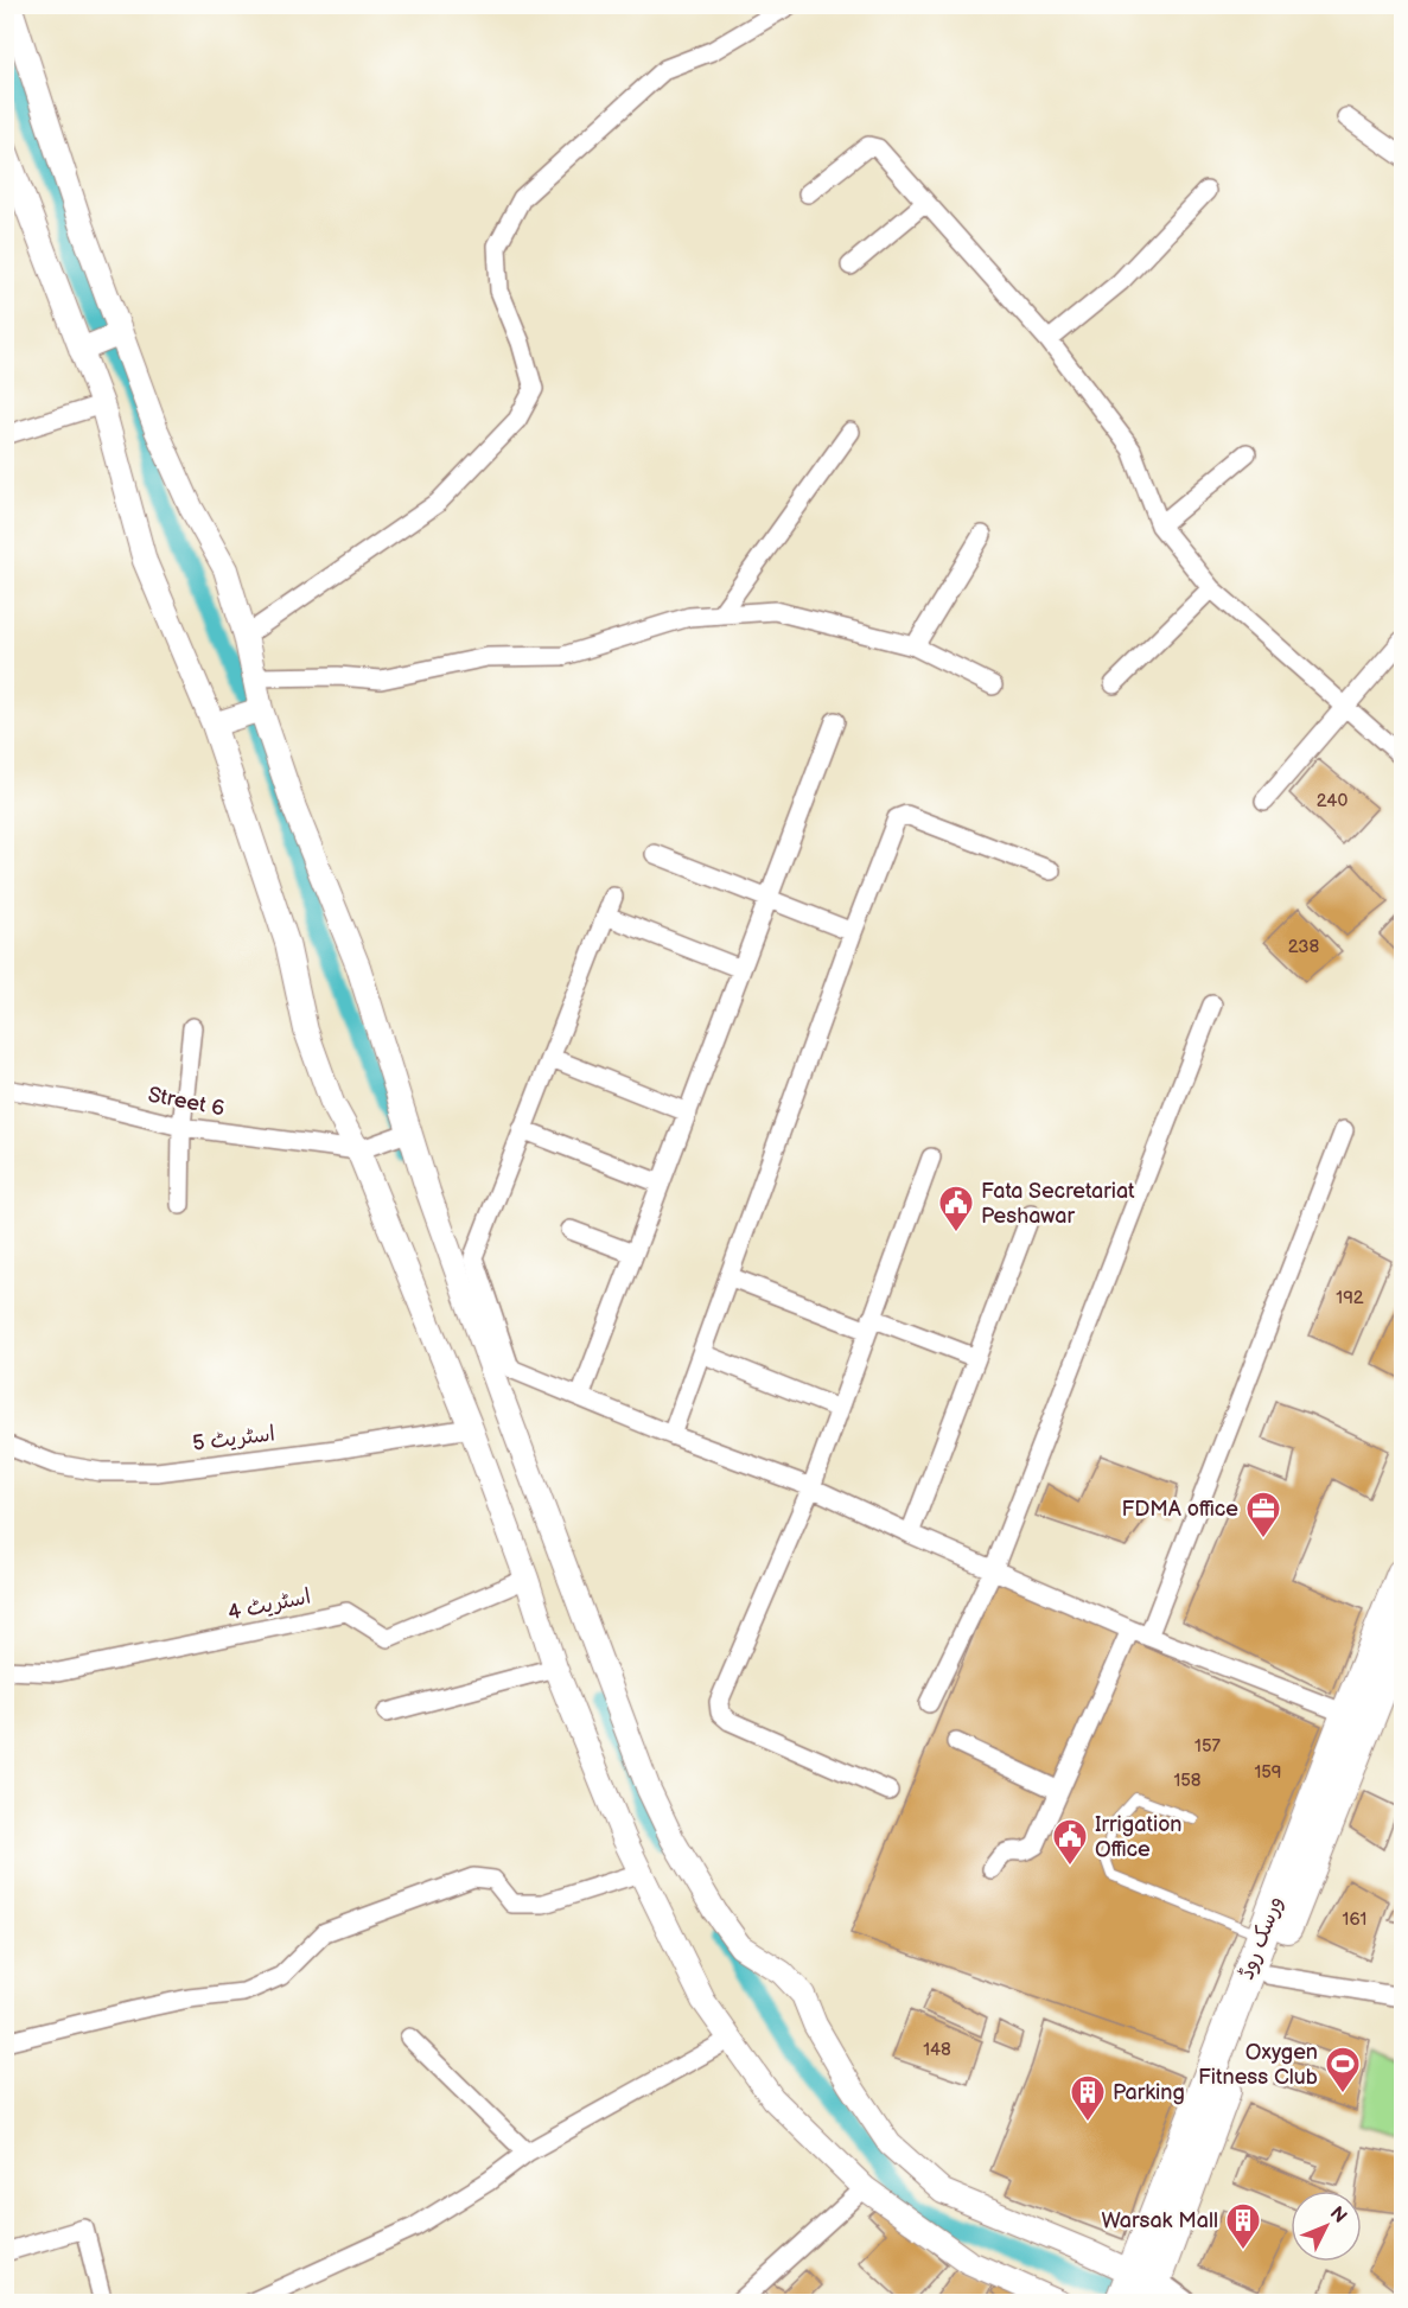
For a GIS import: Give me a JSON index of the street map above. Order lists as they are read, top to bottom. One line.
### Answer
{"streets":{"main road":["ورسک روڈ"],"street":["Street 6","اسٹریٹ 5","اسٹریٹ 4"]},"places":{"public building":["Fata Secretariat Peshawar","Irrigation Office"],"office":["FDMA office"],"sports":["Oxygen Fitness Club"],"building":["Parking","Warsak Mall"]},"house_numbers":["240","238","192","157","159","158","161","148"],"north":"top right"}
